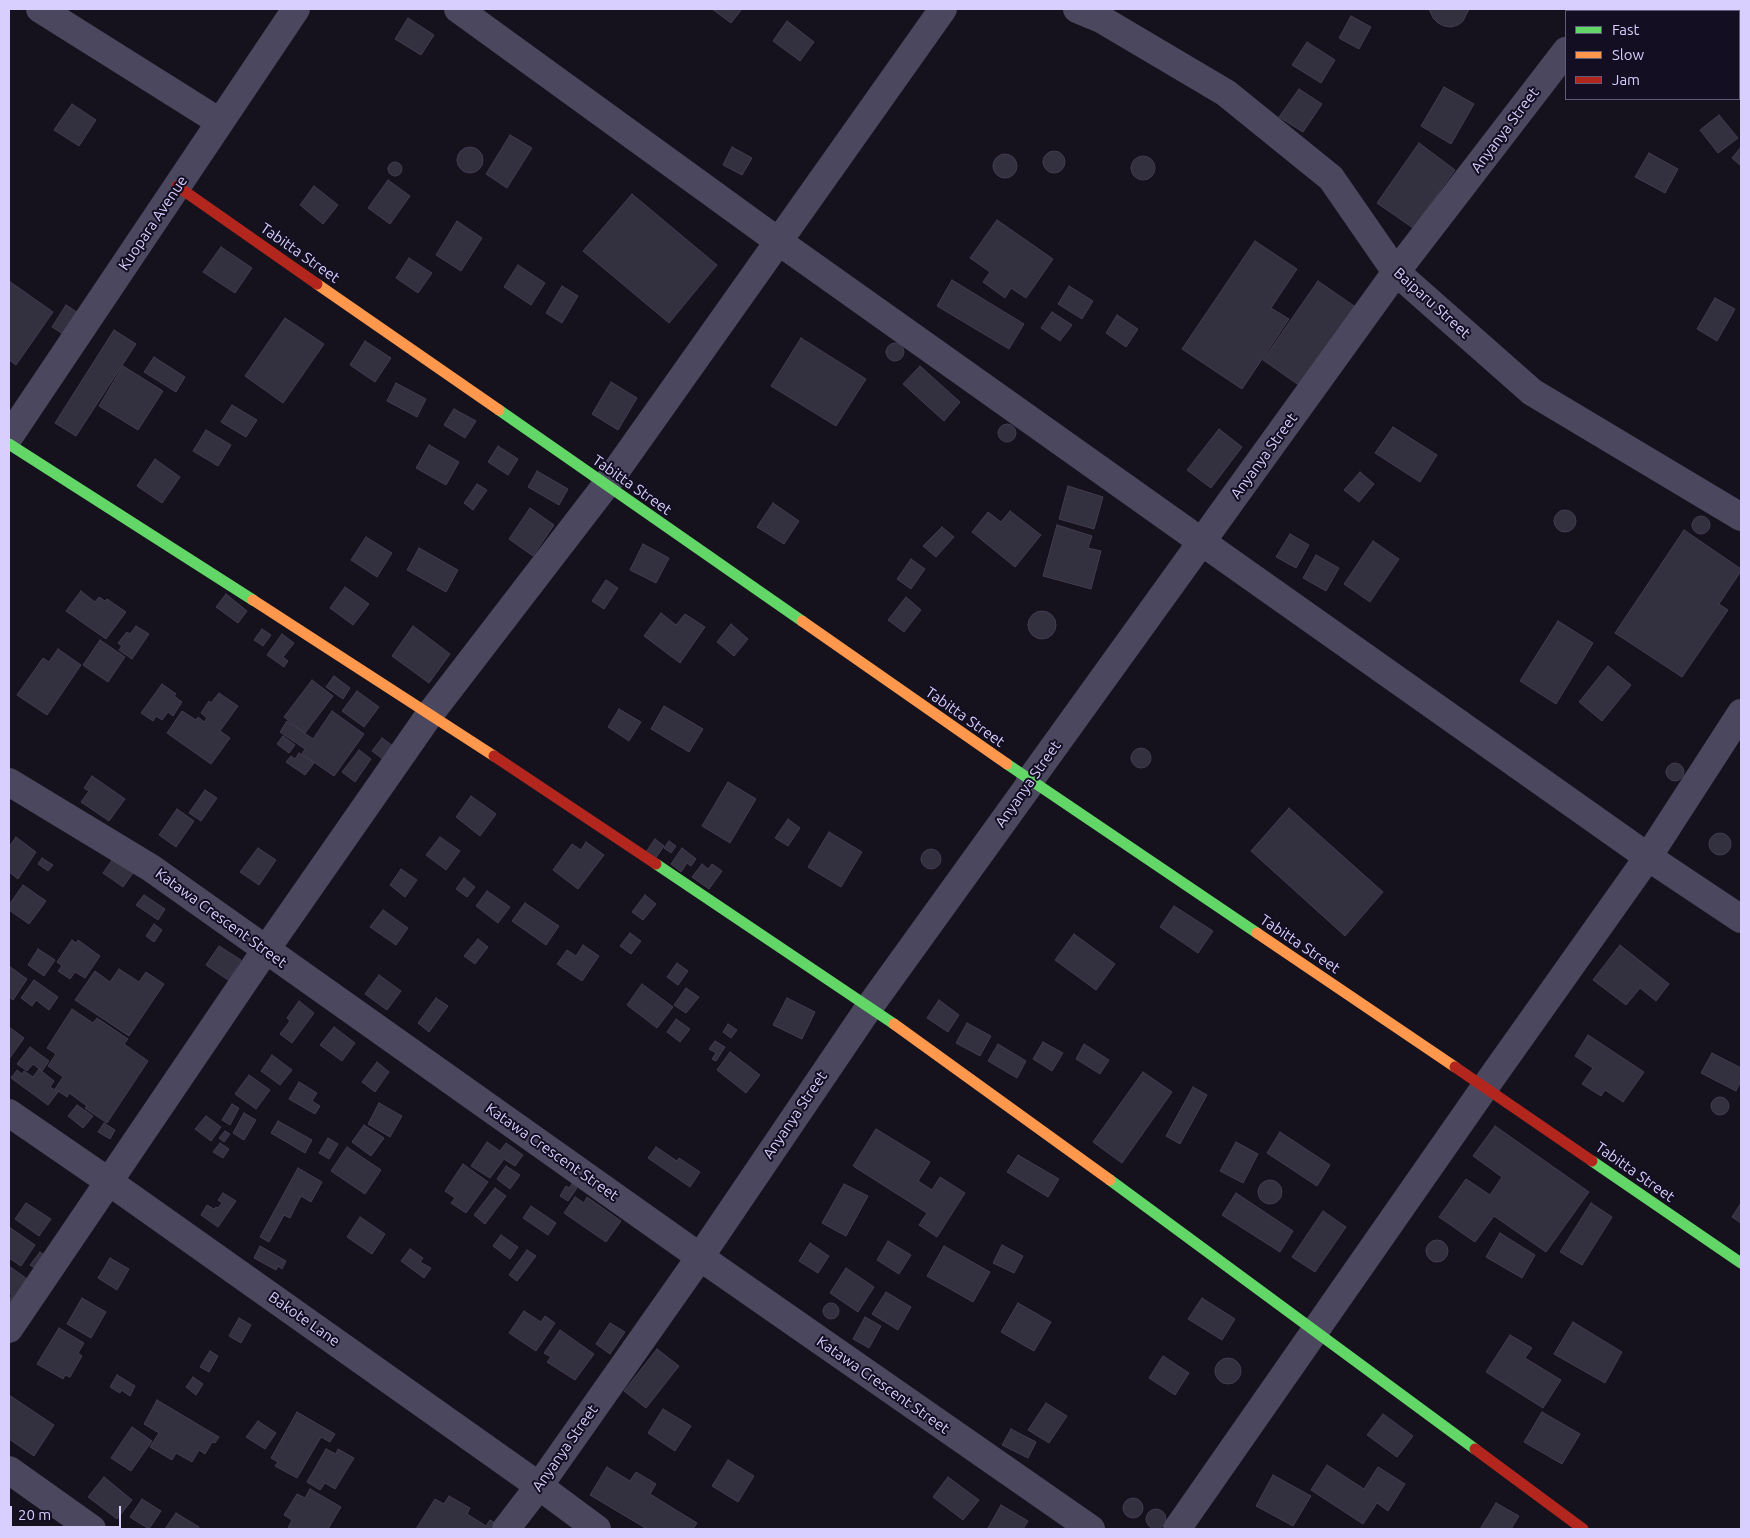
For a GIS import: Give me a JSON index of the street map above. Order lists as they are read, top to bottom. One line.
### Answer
{"streets":{"street":["Anyanya Street","Kuopara Avenue","Tabitta Street","Baiparu Street","Katawa Crescent Street","Bakote Lane"]},"crossings":[["Anyanya Street","Tabitta Street"],["Anyanya Street","Baiparu Street"],["Anyanya Street","Katawa Crescent Street"],["Anyanya Street","Bakote Lane"],["Kuopara Avenue","Tabitta Street"]],"legend":["Fast","Slow","Jam"],"scale_bar":"20 m"}
